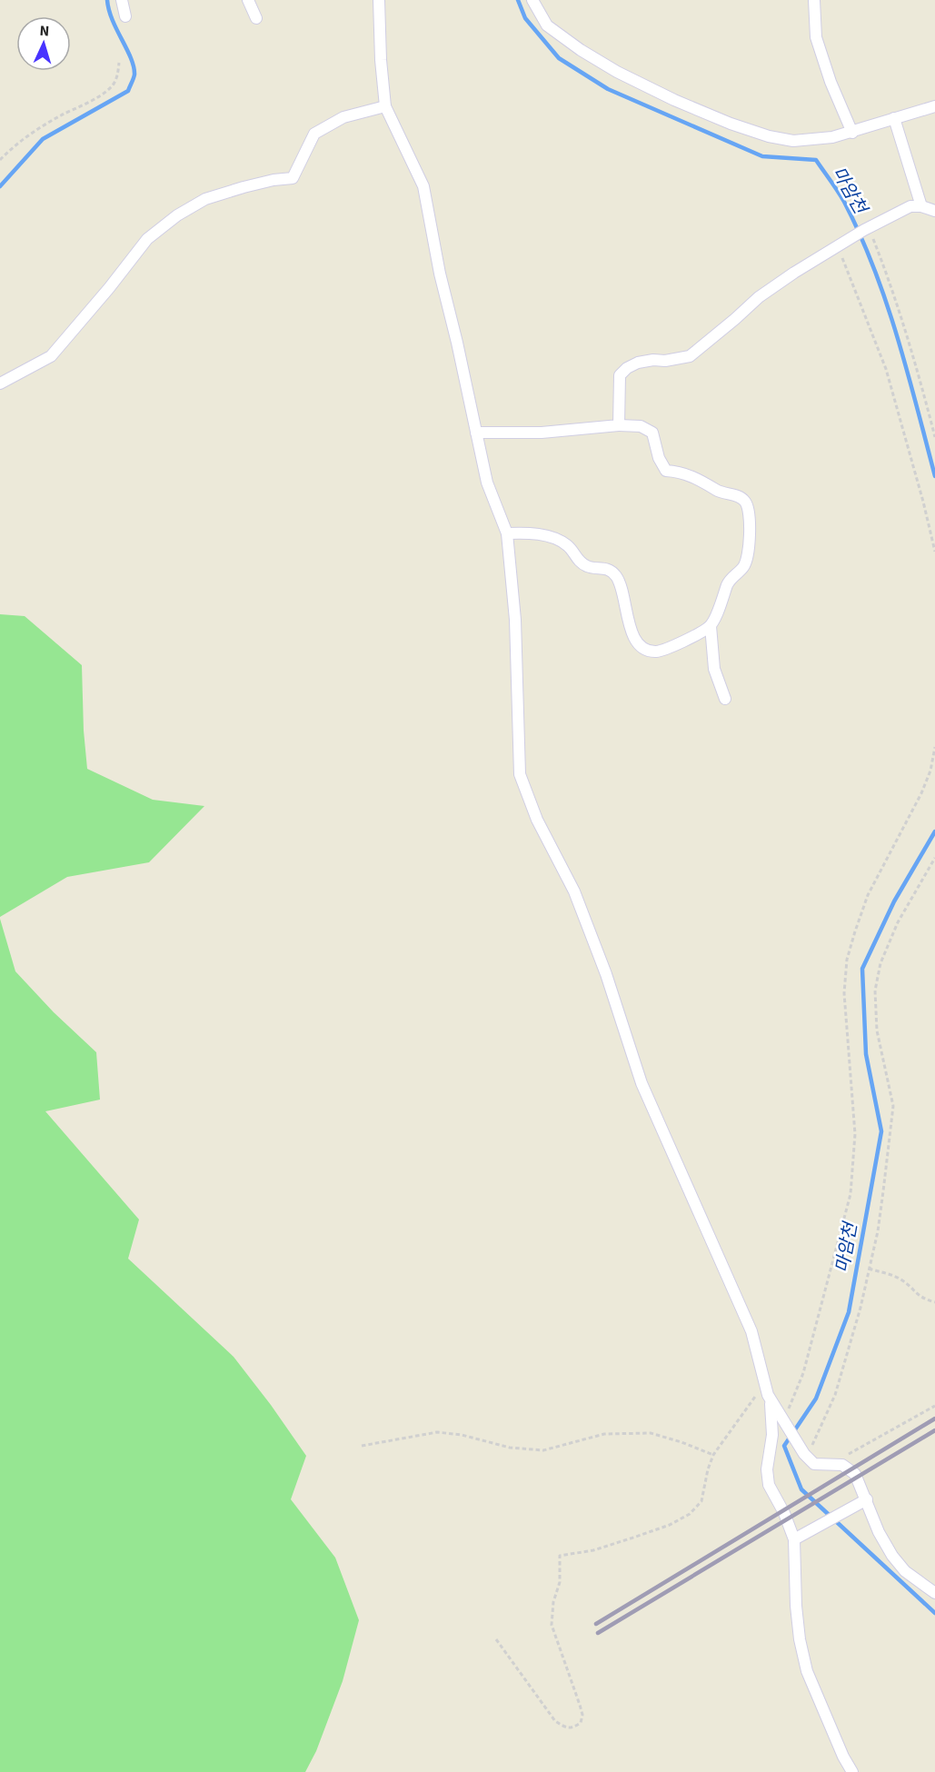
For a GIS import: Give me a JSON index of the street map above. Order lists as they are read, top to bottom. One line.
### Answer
{"water":["마암천"],"north":"top"}
